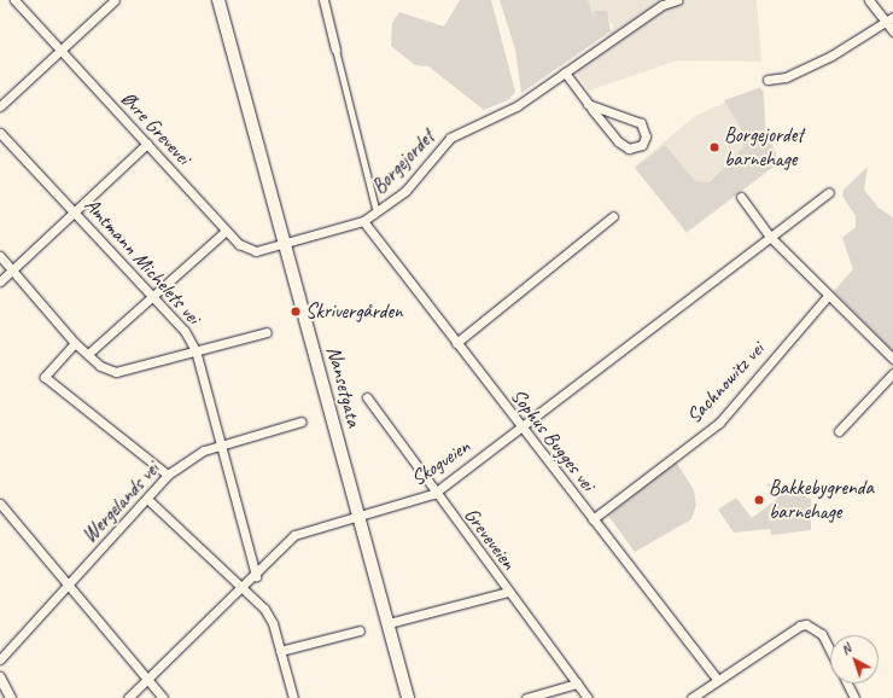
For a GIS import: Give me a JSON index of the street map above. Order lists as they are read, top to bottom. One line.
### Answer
{"streets":{"main road":["Nansetgata"],"street":["Øvre Grevevei","Borgejordet","Amtmann Michelets vei","Sachnowitz vei","Sophus Bugges vei","Skogveien","Wergelands vei","Greveveien"]},"crossings":[["Øvre Grevevei","Borgejordet"],["Øvre Grevevei","Nansetgata"],["Borgejordet","Nansetgata"],["Borgejordet","Sophus Bugges vei"],["Amtmann Michelets vei","Skogveien"],["Amtmann Michelets vei","Wergelands vei"],["Sachnowitz vei","Sophus Bugges vei"],["Nansetgata","Skogveien"],["Sophus Bugges vei","Skogveien"],["Skogveien","Greveveien"]],"places":["Borgejordet barnehage","Skrivergården","Bakkebygrenda barnehage"],"north":"top left"}
